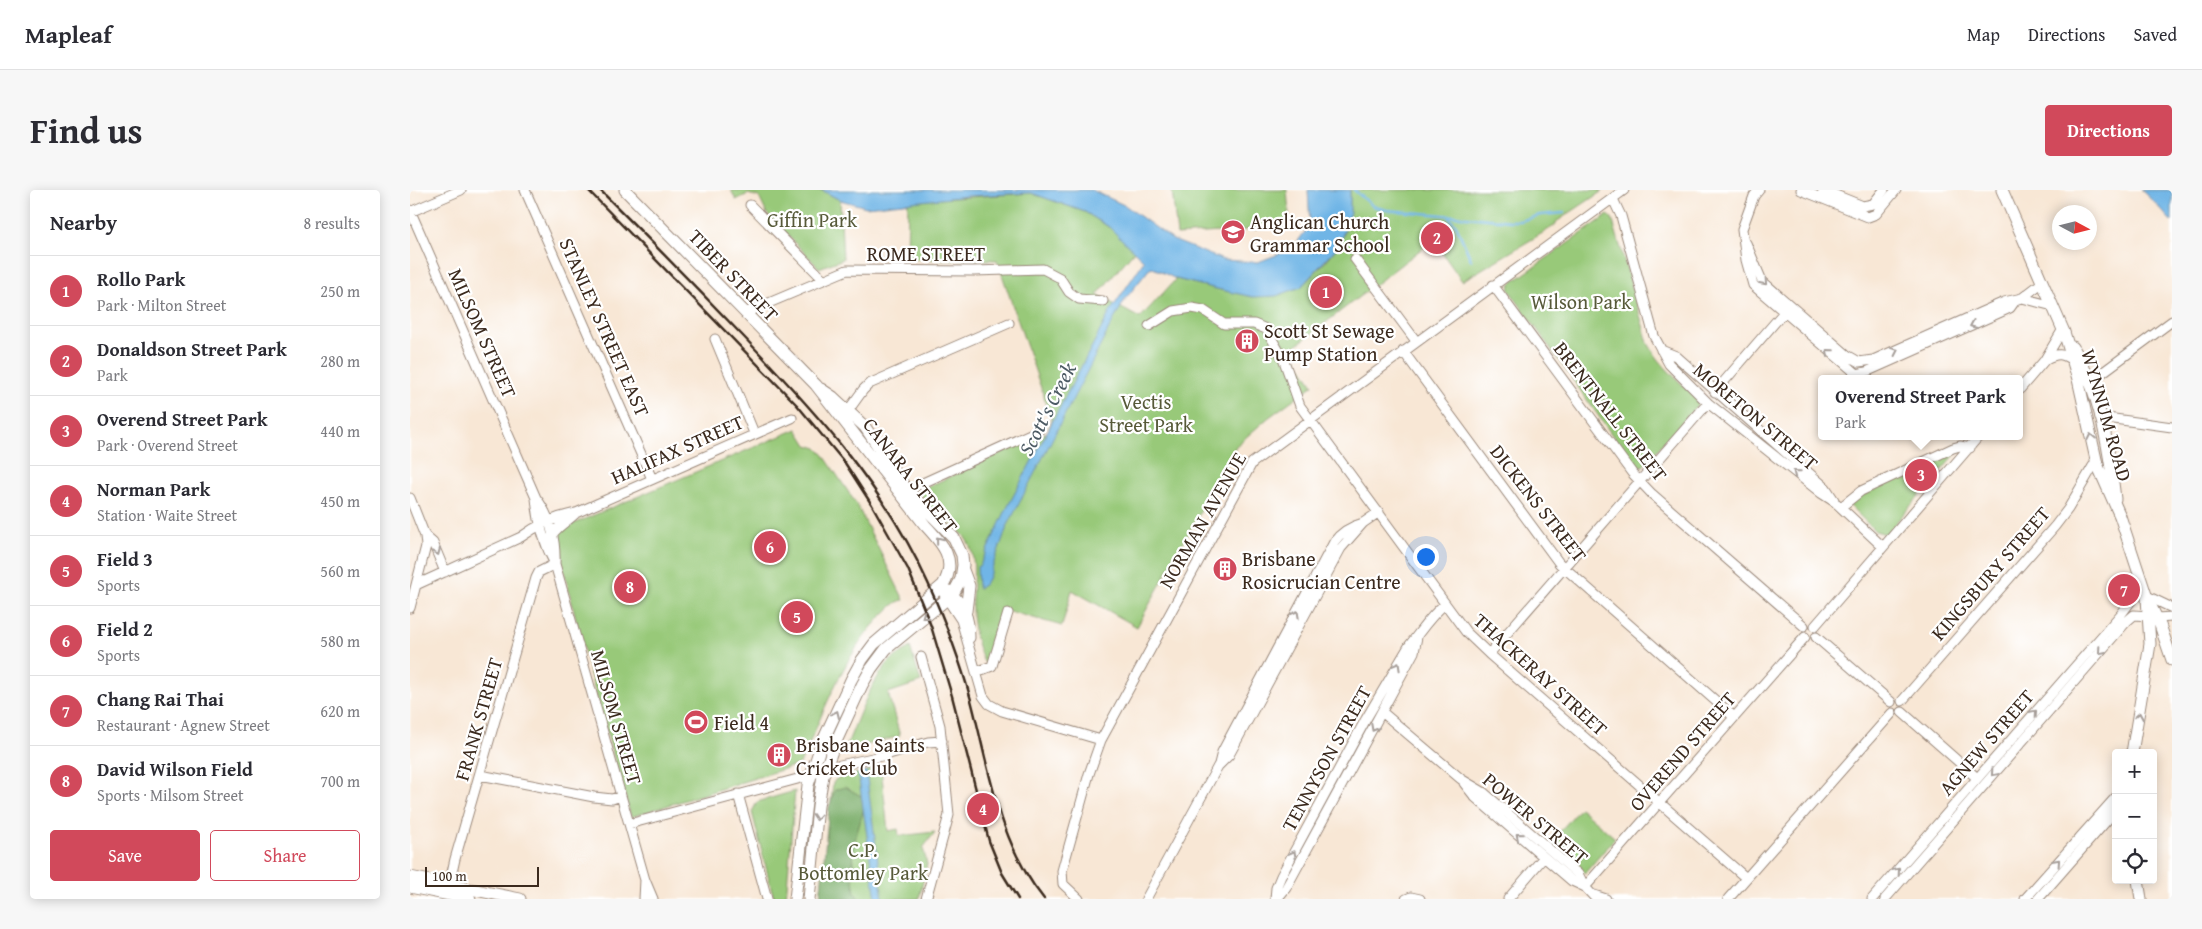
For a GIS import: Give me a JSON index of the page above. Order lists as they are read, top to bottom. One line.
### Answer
{"streets":{"main road":["TIBER STREET","WYNNUM ROAD","CANARA STREET"],"street":["ROME STREET","STANLEY STREET EAST","MILSOM STREET","BRENTNALL STREET","MORETON STREET","HALIFAX STREET","DICKENS STREET","NORMAN AVENUE","KINGSBURY STREET","THACKERAY STREET","FRANK STREET","AGNEW STREET","OVEREND STREET","TENNYSON STREET","POWER STREET"]},"crossings":[["ROME STREET","TIBER STREET"],["TIBER STREET","CANARA STREET"],["STANLEY STREET EAST","HALIFAX STREET"],["MILSOM STREET","HALIFAX STREET"],["MILSOM STREET","FRANK STREET"],["BRENTNALL STREET","NORMAN AVENUE"],["BRENTNALL STREET","OVEREND STREET"],["WYNNUM ROAD","KINGSBURY STREET"],["WYNNUM ROAD","AGNEW STREET"],["MORETON STREET","NORMAN AVENUE"],["DICKENS STREET","NORMAN AVENUE"],["DICKENS STREET","OVEREND STREET"],["NORMAN AVENUE","THACKERAY STREET"],["THACKERAY STREET","OVEREND STREET"],["THACKERAY STREET","TENNYSON STREET"],["OVEREND STREET","POWER STREET"],["TENNYSON STREET","POWER STREET"]],"water":["Scott's Creek"],"parks":["Giffin Park","Wilson Park","Vectis Street Park","C.P. Bottomley Park"],"places":{"school or university":["Anglican Church Grammar School"],"building":["Scott St Sewage Pump Station","Brisbane Rosicrucian Centre","Brisbane Saints Cricket Club"],"sports":["Field 4"]},"scale_bar":"100 m","north":"right","page":{"header":"Mapleaf","nav":["Map","Directions","Saved"],"title":"Find us","buttons":["Directions",["Save","Share"]],"heading":["Nearby","8 results"],"pins":["2","1","3","6","8","7","5","4"],"list":[{"mark":"1","name":"Rollo Park","note":"Park · Milton Street","value":"250 m"},{"mark":"2","name":"Donaldson Street Park","note":"Park","value":"280 m"},{"mark":"3","name":"Overend Street Park","note":"Park · Overend Street","value":"440 m"},{"mark":"4","name":"Norman Park","note":"Station · Waite Street","value":"450 m"},{"mark":"5","name":"Field 3","note":"Sports","value":"560 m"},{"mark":"6","name":"Field 2","note":"Sports","value":"580 m"},{"mark":"7","name":"Chang Rai Thai","note":"Restaurant · Agnew Street","value":"620 m"},{"mark":"8","name":"David Wilson Field","note":"Sports · Milsom Street","value":"700 m"}],"popup":["Overend Street Park","Park"],"map_buttons":["+","−"],"scale":"100 m"}}
